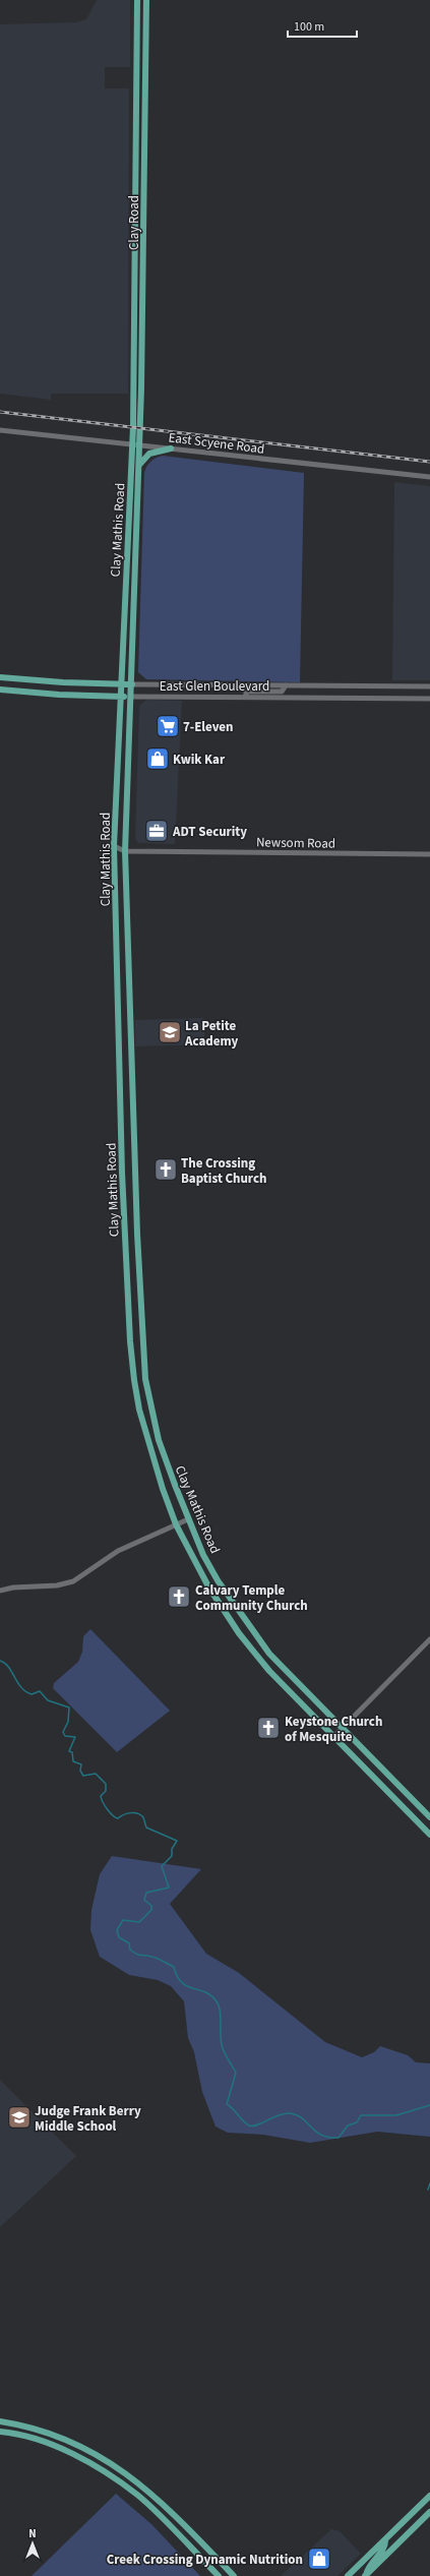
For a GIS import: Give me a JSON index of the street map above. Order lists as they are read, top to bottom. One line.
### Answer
{"streets":{"main road":["Clay Road","Clay Mathis Road","East Glen Boulevard"],"street":["East Scyene Road","Newsom Road"]},"crossings":[["Clay Road","East Scyene Road"],["Clay Road","Clay Mathis Road"],["East Scyene Road","Clay Mathis Road"],["Clay Mathis Road","East Glen Boulevard"],["Clay Mathis Road","Newsom Road"]],"places":{"supermarket":["7-Eleven"],"shop":["Kwik Kar","Creek Crossing Dynamic Nutrition"],"office":["ADT Security"],"school or university":["La Petite Academy","Judge Frank Berry Middle School"],"church":["The Crossing Baptist Church","Calvary Temple Community Church","Keystone Church of Mesquite"]},"scale_bar":"100 m","north":"top"}
